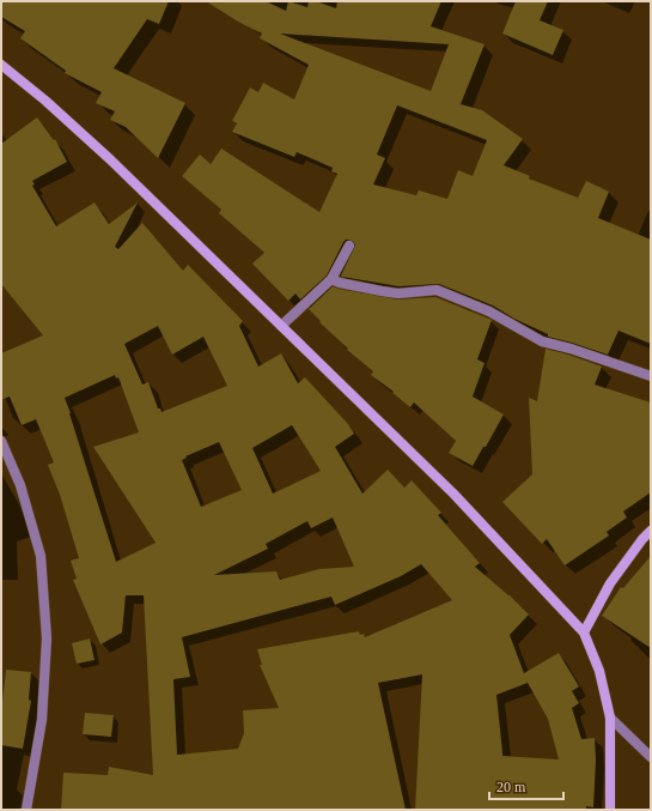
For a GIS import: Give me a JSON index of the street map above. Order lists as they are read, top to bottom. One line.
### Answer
{"scale_bar":"20 m"}
